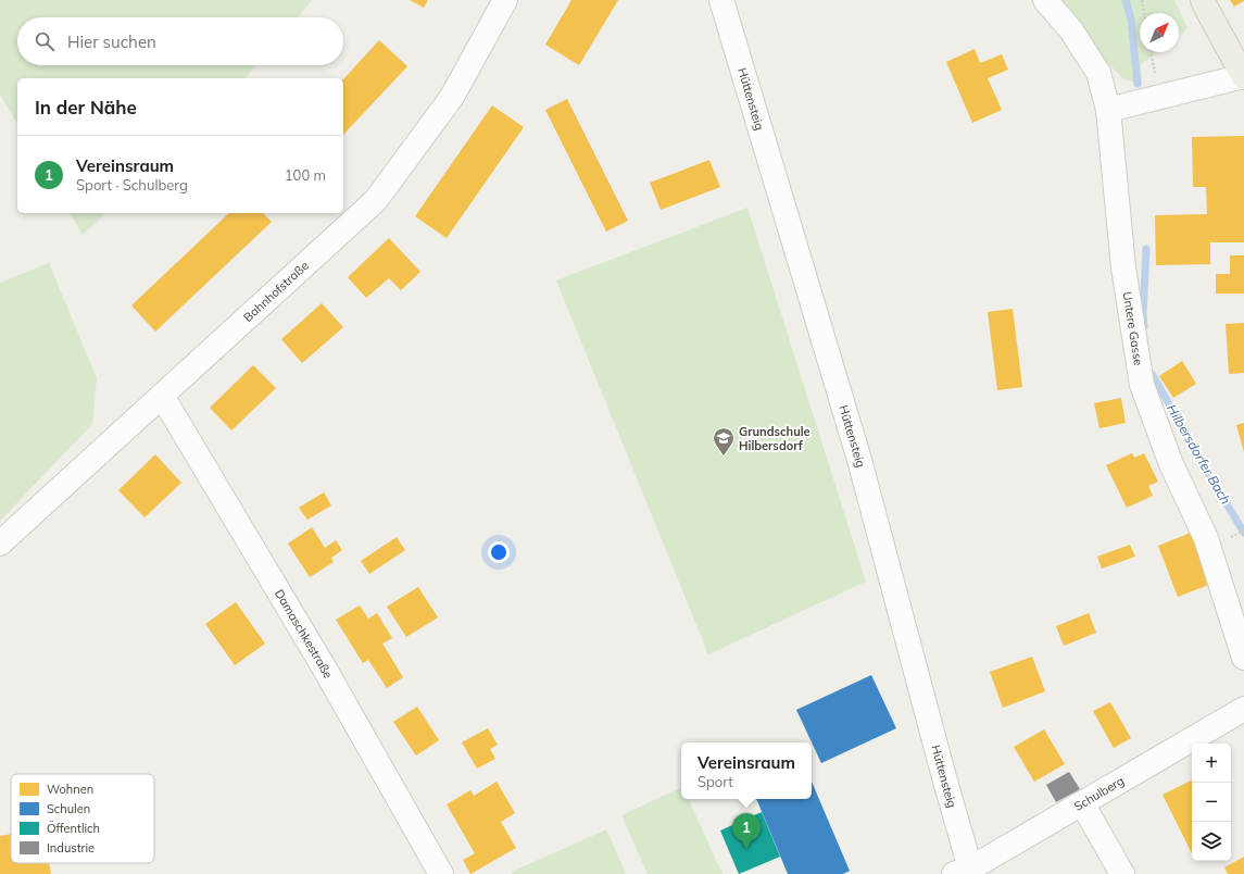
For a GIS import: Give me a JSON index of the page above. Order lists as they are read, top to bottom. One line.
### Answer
{"streets":{"street":["Hüttensteig","Bahnhofstraße","Untere Gasse","Damaschkestraße","Schulberg"]},"crossings":[["Hüttensteig","Schulberg"],["Bahnhofstraße","Damaschkestraße"]],"water":["Hilbersdorfer Bach"],"places":{"school or university":["Grundschule Hilbersdorf"]},"legend":["Wohnen","Schulen","Öffentlich","Industrie"],"north":"top right","page":{"search":"Hier suchen","heading":"In der Nähe","list":[{"mark":"1","name":"Vereinsraum","note":"Sport · Schulberg","value":"100 m"}],"popup":["Vereinsraum","Sport"],"map_buttons":["+","−"],"pins":"1"}}
